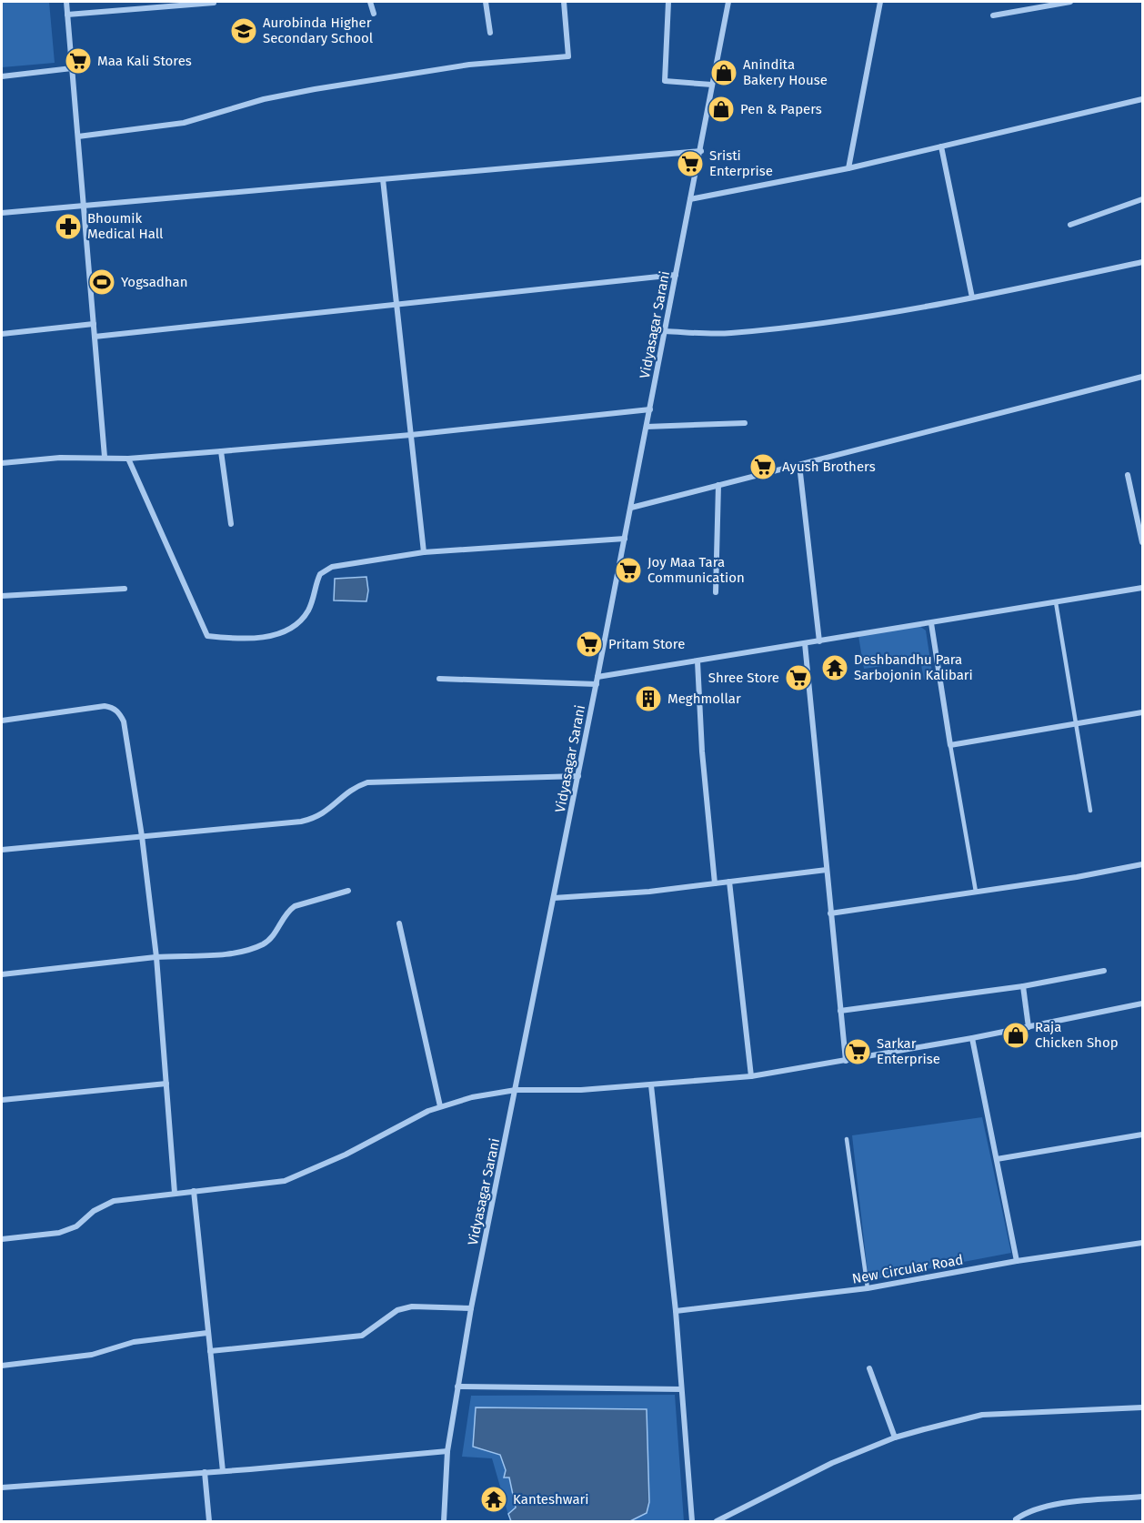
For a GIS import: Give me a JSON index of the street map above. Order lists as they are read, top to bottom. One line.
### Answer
{"streets":{"street":["Vidyasagar Sarani","New Circular Road"]},"places":{"school or university":["Aurobinda Higher Secondary School"],"supermarket":["Maa Kali Stores","Sristi Enterprise","Ayush Brothers","Joy Maa Tara Communication","Pritam Store","Shree Store","Sarkar Enterprise"],"shop":["Anindita Bakery House","Pen & Papers","Raja Chicken Shop"],"pharmacy":["Bhoumik Medical Hall"],"sports":["Yogsadhan"],"temple":["Deshbandhu Para Sarbojonin Kalibari","Kanteshwari"],"building":["Meghmollar"]}}
